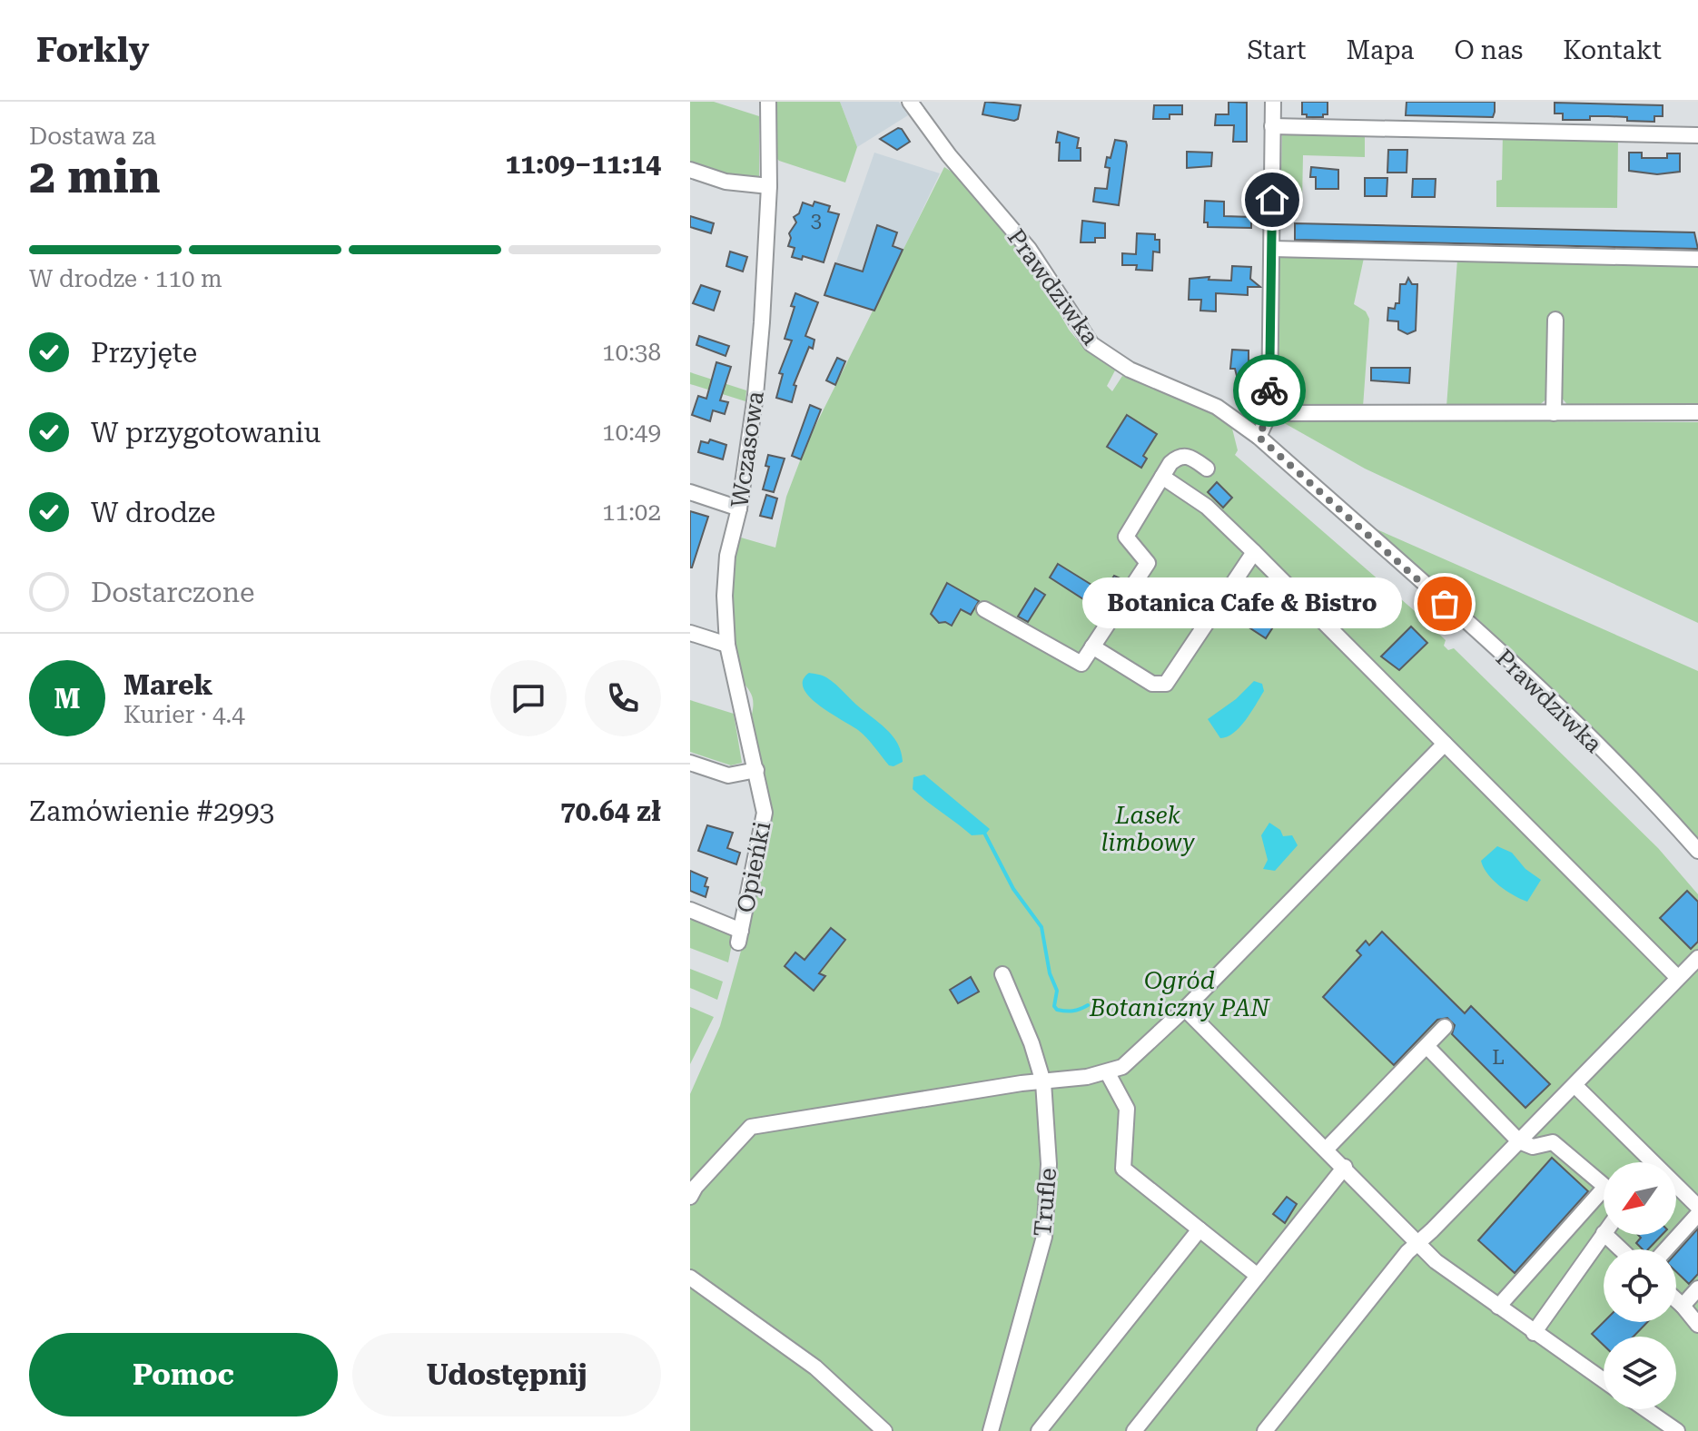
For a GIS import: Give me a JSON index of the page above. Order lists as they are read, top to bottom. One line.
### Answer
{"streets":{"street":["Prawdziwka","Wczasowa","Opieńki","Trufle"]},"crossings":[["Wczasowa","Opieńki"]],"parks":["Lasek limbowy","Ogród Botaniczny PAN"],"places":["Botanica Cafe & Bistro"],"house_numbers":["3","L"],"north":"bottom left","page":{"header":"Forkly","nav":["Start","Mapa","O nas","Kontakt"],"heading":["2 min","Dostawa za","11:09–11:14"],"panel":["Marek","Kurier · 4.4","Zamówienie #2993","70.64 zł"],"bar":"W drodze · 110 m","list":[["Przyjęte","10:38"],["W przygotowaniu","10:49"],["W drodze","11:02"],"Dostarczone"],"bubble":"Botanica Cafe & Bistro","round":"M","buttons":["Pomoc","Udostępnij"]}}
